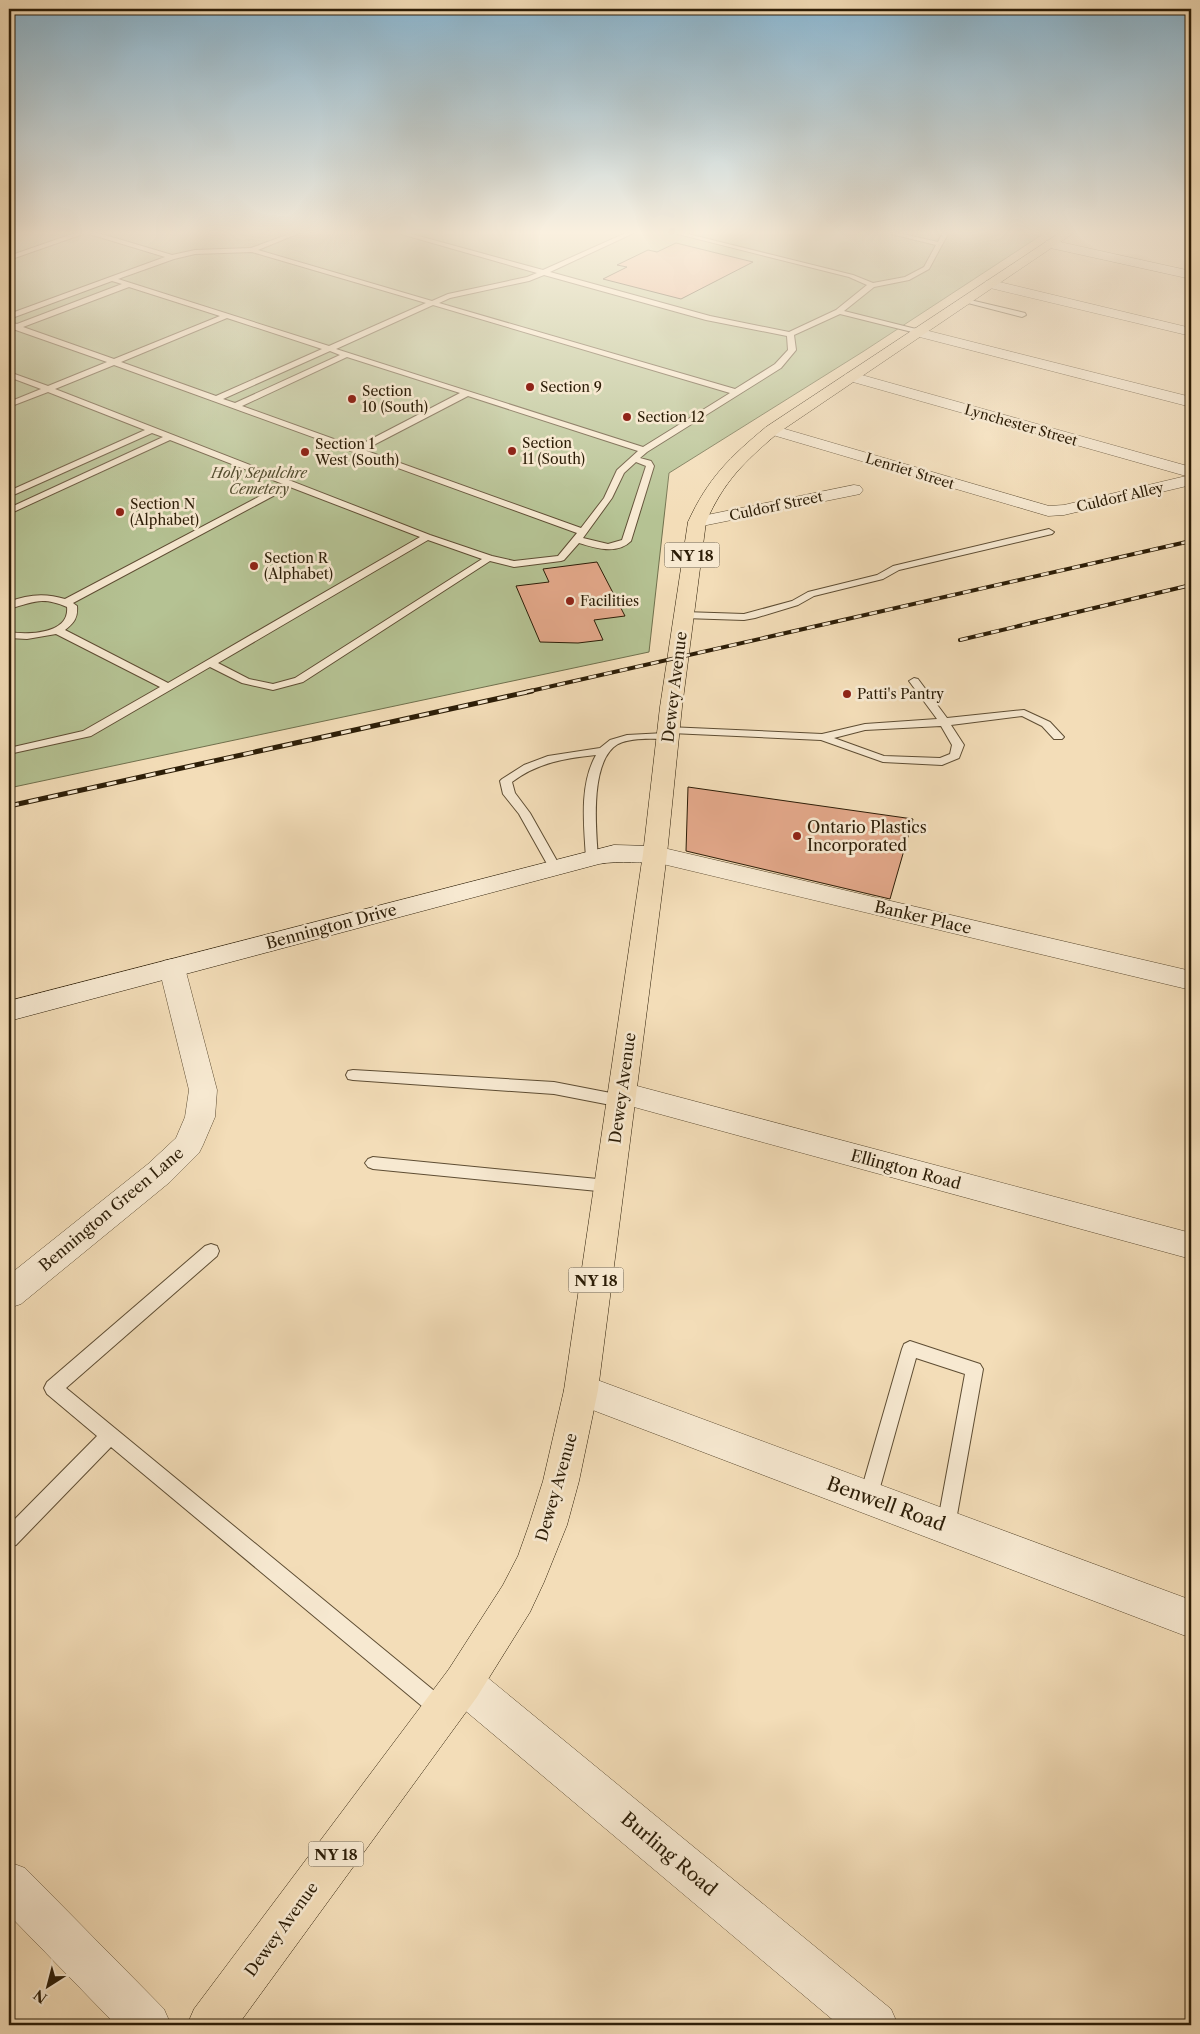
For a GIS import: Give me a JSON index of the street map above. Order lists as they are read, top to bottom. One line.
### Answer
{"streets":{"main road":["NY 18","Dewey Avenue"],"street":["Lynchester Street","Lenriet Street","Culdorf Alley","Culdorf Street","Banker Place","Bennington Drive","Ellington Road","Bennington Green Lane","Benwell Road","Burling Road"]},"crossings":[["Lynchester Street","Dewey Avenue"],["Lenriet Street","Culdorf Alley"],["Lenriet Street","Dewey Avenue"],["Culdorf Street","Dewey Avenue"],["Dewey Avenue","Banker Place"],["Dewey Avenue","Bennington Drive"],["Dewey Avenue","Ellington Road"],["Dewey Avenue","Benwell Road"],["Dewey Avenue","Burling Road"],["Banker Place","Bennington Drive"],["Bennington Drive","Bennington Green Lane"]],"parks":["Holy Sepulchre Cemetery"],"places":["Section 9","Section 10 (South)","Section 12","Section 11 (South)","Section 1 West (South)","Section N (Alphabet)","Section R (Alphabet)","Facilities","Patti's Pantry","Ontario Plastics Incorporated"],"north":"bottom left"}
